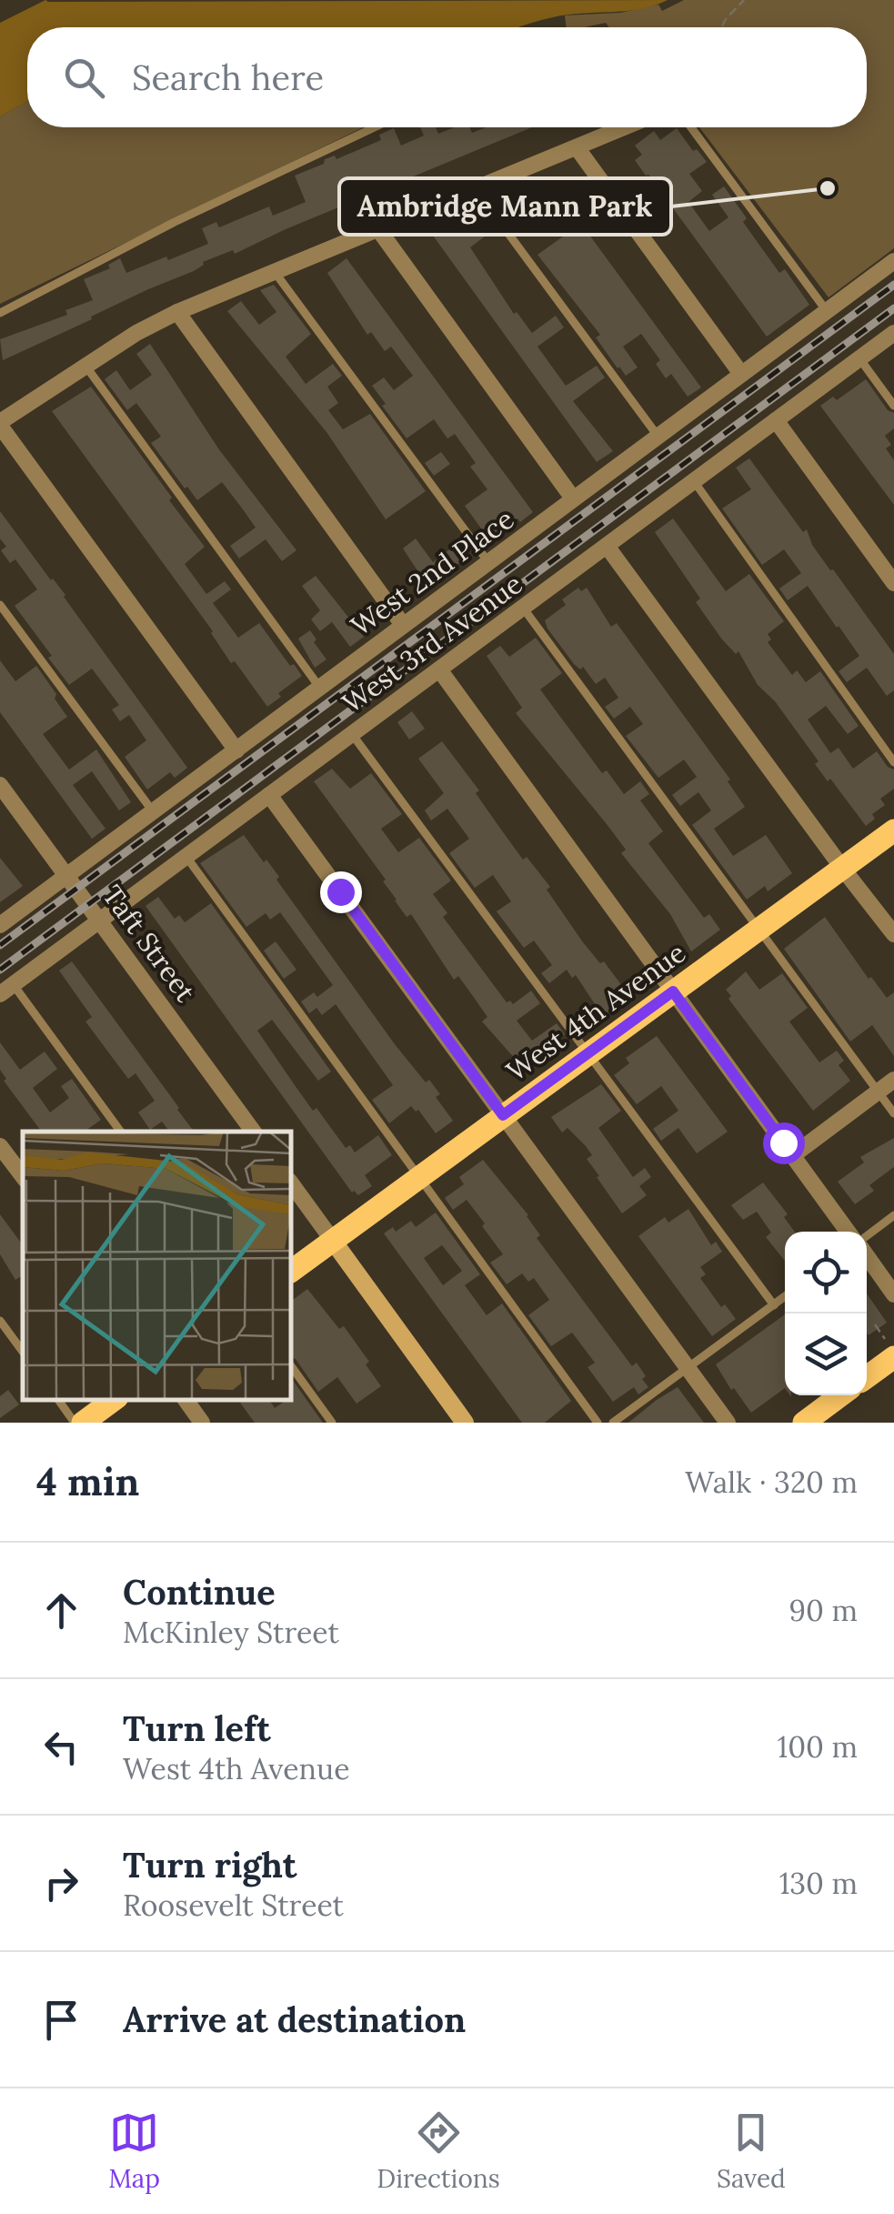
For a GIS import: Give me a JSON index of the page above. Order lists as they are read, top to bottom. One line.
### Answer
{"streets":{"main road":["West 4th Avenue"],"street":["West 2nd Place","West 3rd Avenue","Taft Street"]},"crossings":[["West 2nd Place","Taft Street"],["West 3rd Avenue","Taft Street"]],"places":["Ambridge Mann Park"],"page":{"search":"Search here","heading":["4 min","Walk · 320 m"],"list":[["Continue","McKinley Street","90 m"],["Turn left","West 4th Avenue","100 m"],["Turn right","Roosevelt Street","130 m"],"Arrive at destination"],"nav":["Map","Directions","Saved"]}}
